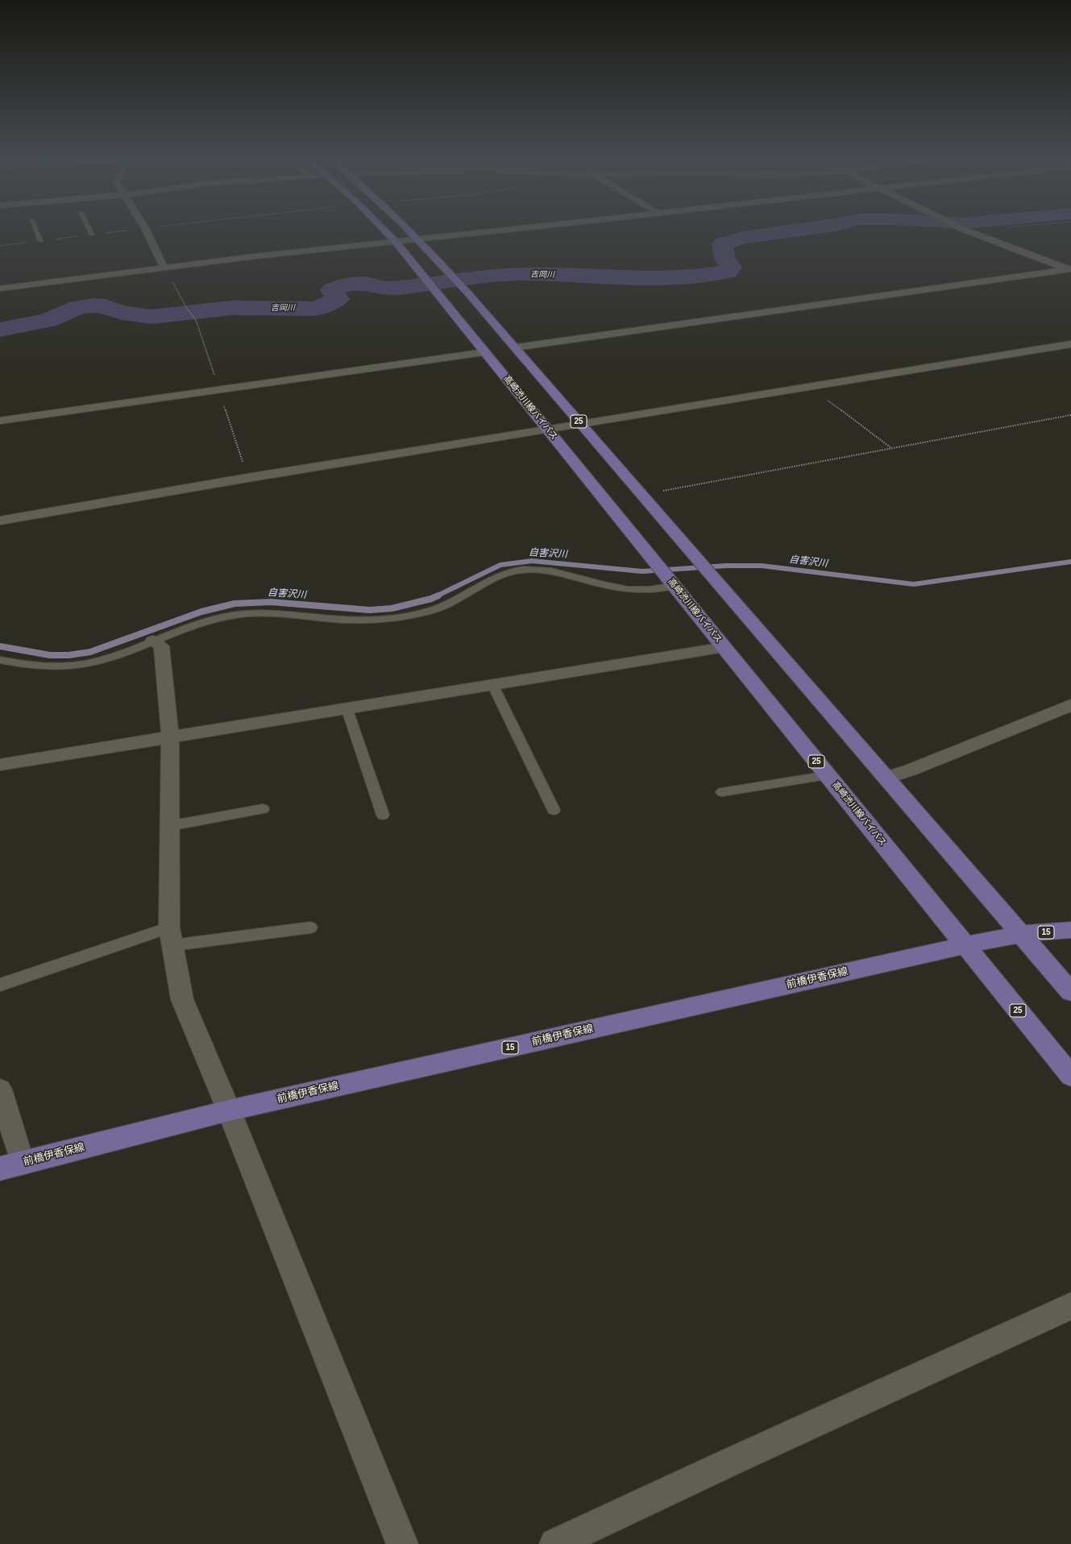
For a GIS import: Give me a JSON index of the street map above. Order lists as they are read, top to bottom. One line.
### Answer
{"streets":{"main road":["高崎渋川線バイパス","25","15","前橋伊香保線"]},"crossings":[["高崎渋川線バイパス","前橋伊香保線"],["25","前橋伊香保線"]],"water":["吉岡川","自害沢川"]}
